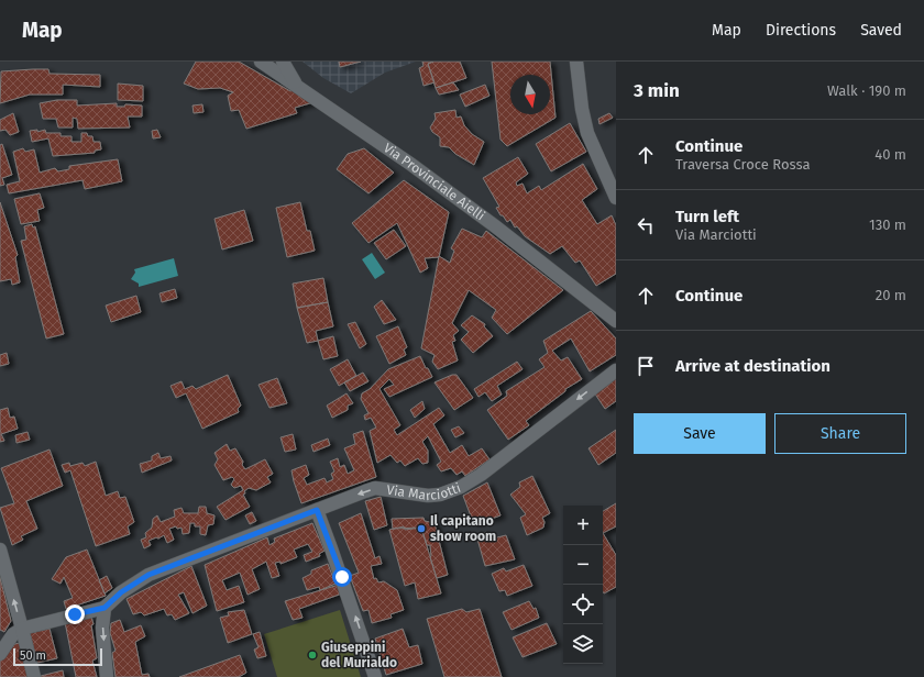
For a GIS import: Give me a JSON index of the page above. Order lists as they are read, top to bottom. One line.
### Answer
{"streets":{"street":["Via Provinciale Aielli","Via Marciotti"]},"one_way":["Via Marciotti"],"places":["Il capitano show room","Giuseppini del Murialdo"],"scale_bar":"50 m","north":"bottom","page":{"header":"Map","nav":["Map","Directions","Saved"],"heading":["3 min","Walk · 190 m"],"list":[["Continue","Traversa Croce Rossa","40 m"],["Turn left","Via Marciotti","130 m"],["Continue","20 m"],"Arrive at destination"],"buttons":["Save","Share"],"map_buttons":["+","−"],"scale":"50 m"}}
